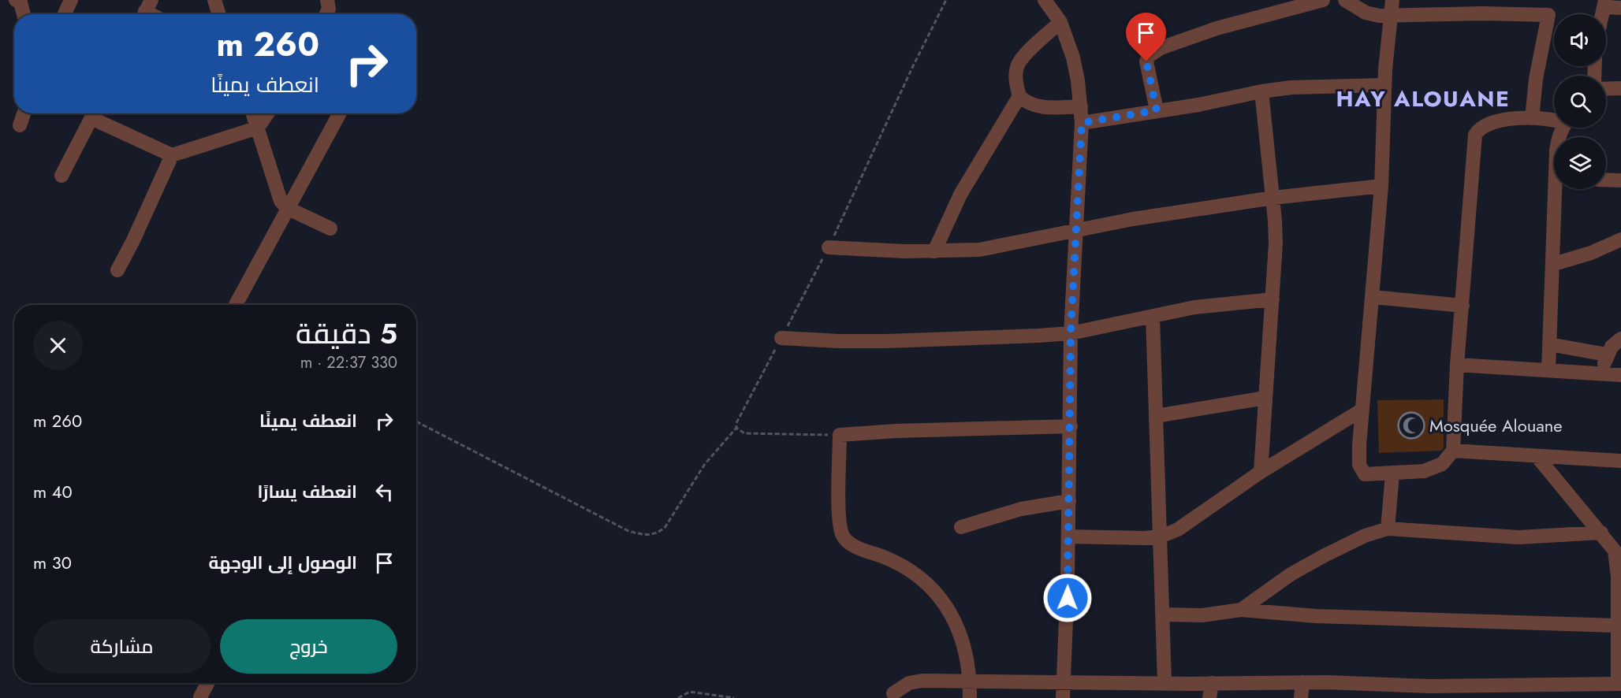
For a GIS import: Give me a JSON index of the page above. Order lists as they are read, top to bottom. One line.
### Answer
{"districts":["HAY ALOUANE"],"places":{"mosque":["Mosquée Alouane"]},"page":{"turn":["260 m","انعطف يمينًا"],"heading":["5 دقيقة","330 m · 22:37"],"list":[{"name":"انعطف يمينًا","value":"260 m"},{"name":"انعطف يسارًا","value":"40 m"},{"name":"الوصول إلى الوجهة","value":"30 m"}],"buttons":["خروج","مشاركة"]}}
